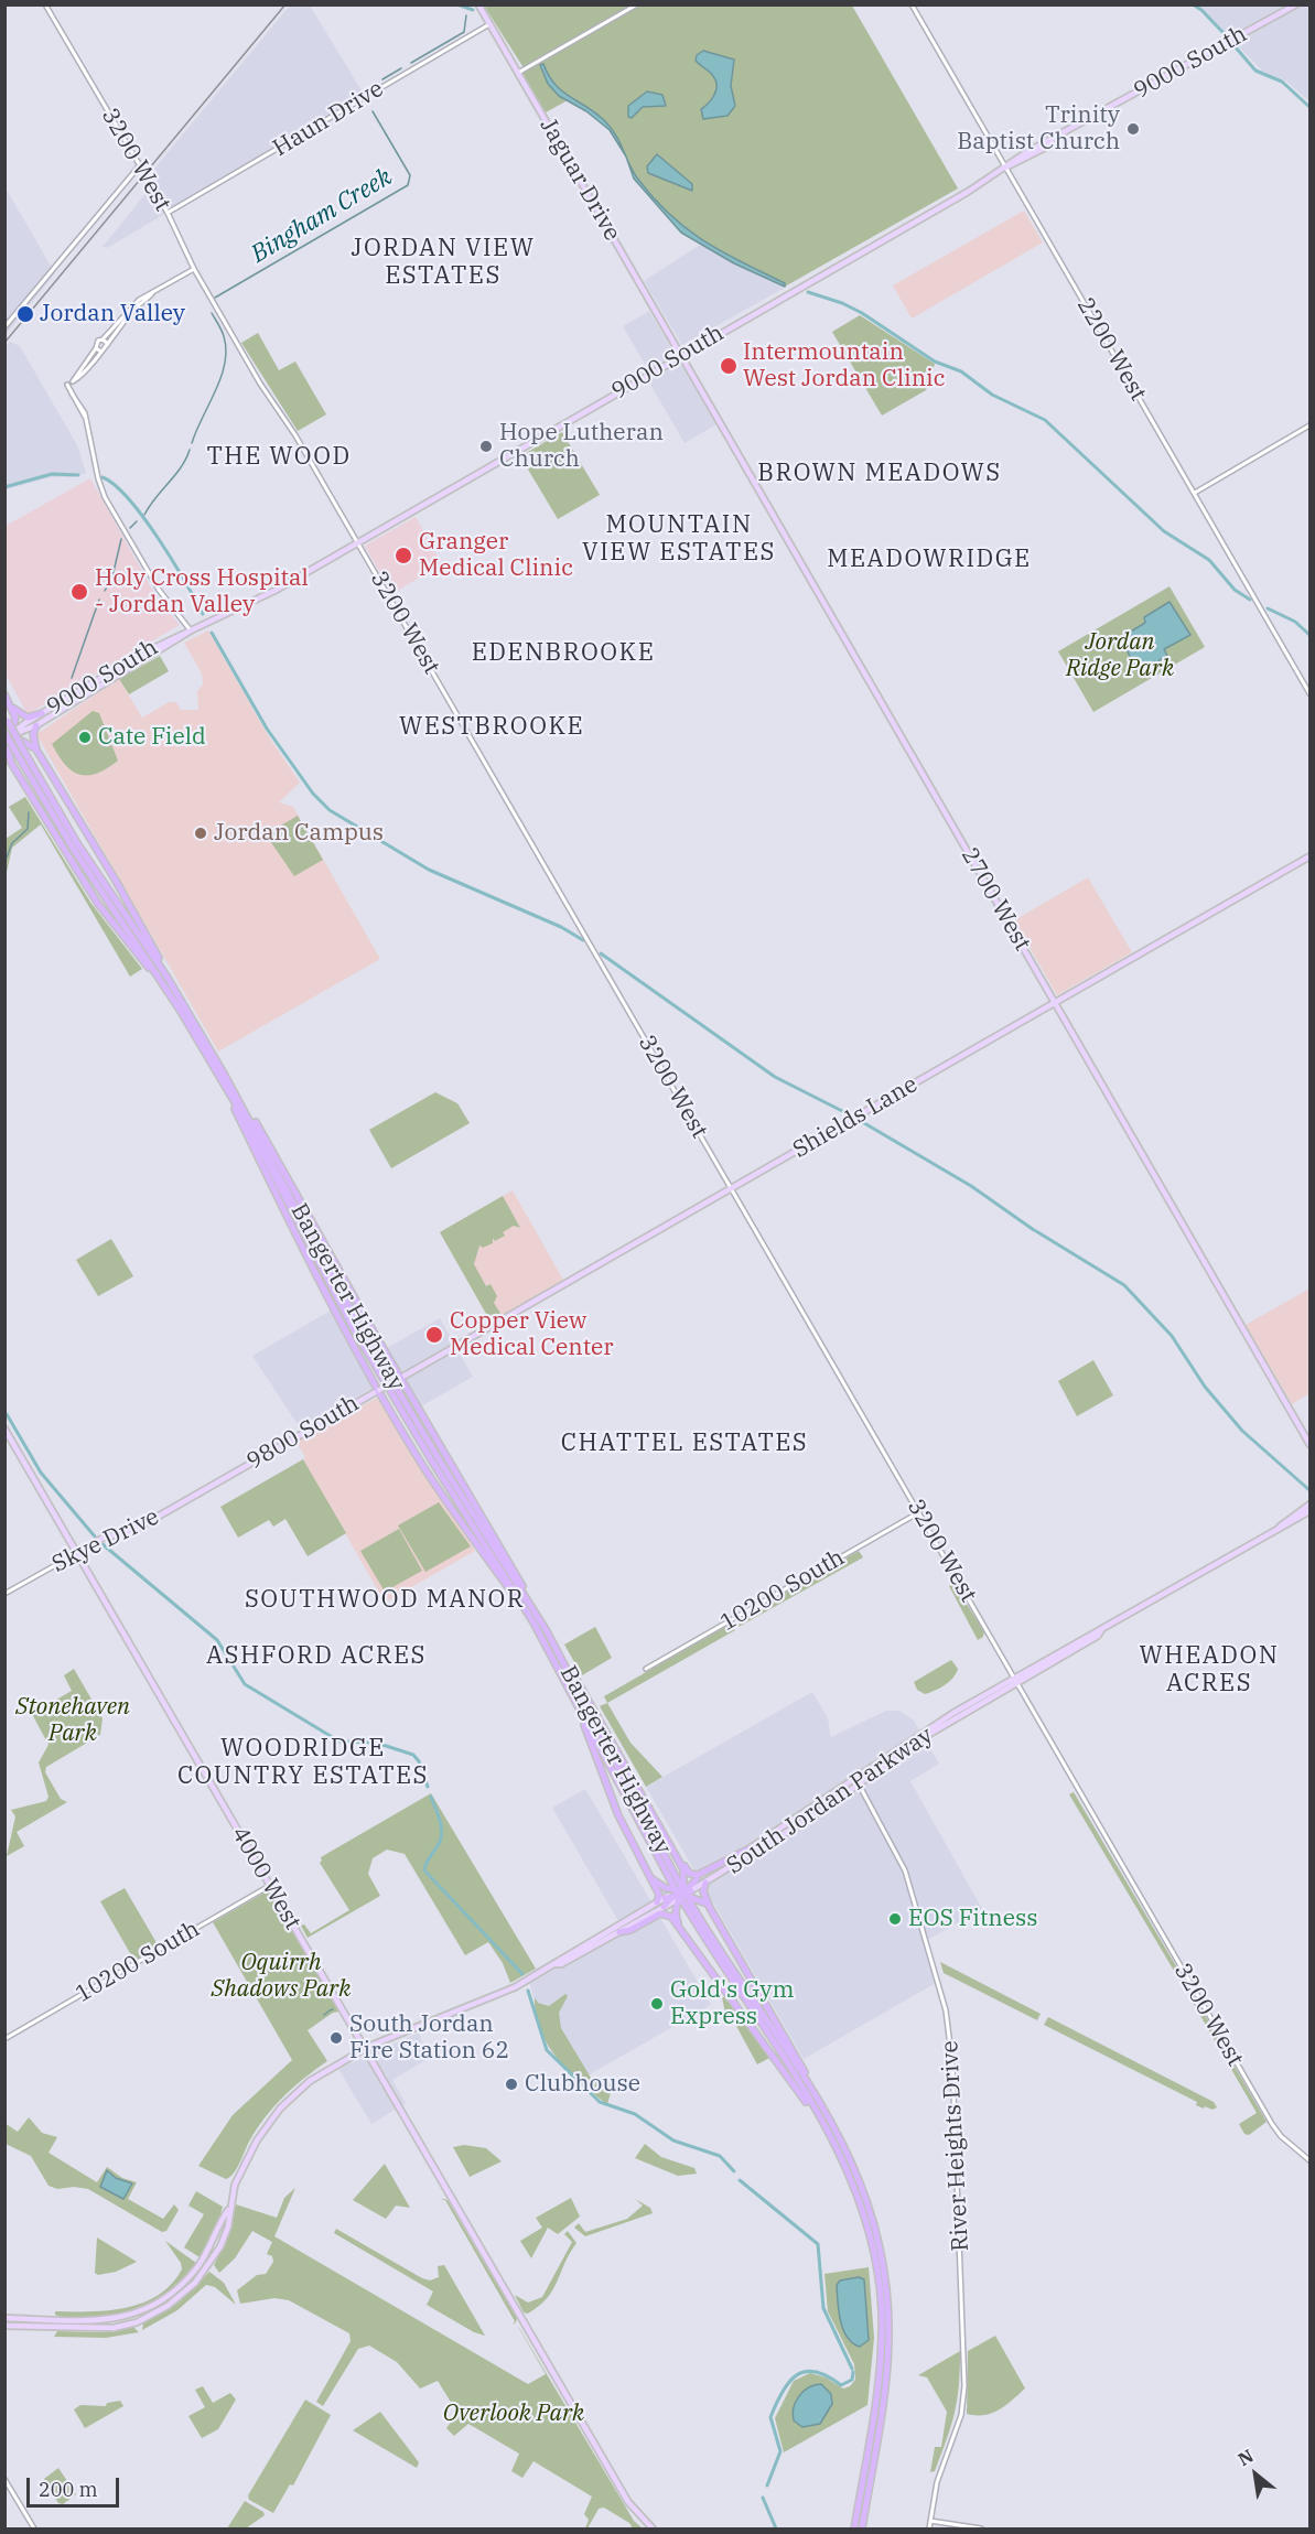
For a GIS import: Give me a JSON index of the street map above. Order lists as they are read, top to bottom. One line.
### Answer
{"streets":{"highway":["Bangerter Highway"],"main road":["9000 South","Jaguar Drive","2700 West","Shields Lane","9800 South","Skye Drive","South Jordan Parkway","4000 West"],"street":["Haun Drive","3200 West","2200 West","10200 South","River Heights Drive"]},"crossings":[["9000 South","3200 West"],["9000 South","Jaguar Drive"],["9000 South","2200 West"],["9000 South","2700 West"],["9000 South","Bangerter Highway"],["Haun Drive","3200 West"],["Haun Drive","Jaguar Drive"],["3200 West","Shields Lane"],["3200 West","10200 South"],["3200 West","South Jordan Parkway"],["Jaguar Drive","2700 West"],["2700 West","Shields Lane"],["Shields Lane","9800 South"],["Bangerter Highway","South Jordan Parkway"],["9800 South","Skye Drive"],["Skye Drive","4000 West"],["10200 South","4000 West"],["South Jordan Parkway","River Heights Drive"]],"districts":["JORDAN VIEW ESTATES","THE WOOD","BROWN MEADOWS","MOUNTAIN VIEW ESTATES","MEADOWRIDGE","EDENBROOKE","WESTBROOKE","CHATTEL ESTATES","SOUTHWOOD MANOR","ASHFORD ACRES","WHEADON ACRES","WOODRIDGE COUNTRY ESTATES"],"water":["Bingham Creek"],"parks":["Jordan Ridge Park","Stonehaven Park","Oquirrh Shadows Park","Overlook Park"],"places":["Trinity Baptist Church","Jordan Valley","Intermountain West Jordan Clinic","Hope Lutheran Church","Granger Medical Clinic","Holy Cross Hospital - Jordan Valley","Cate Field","Jordan Campus","Copper View Medical Center","EOS Fitness","Gold's Gym Express","South Jordan Fire Station 62","Clubhouse"],"scale_bar":"200 m","north":"top left"}
